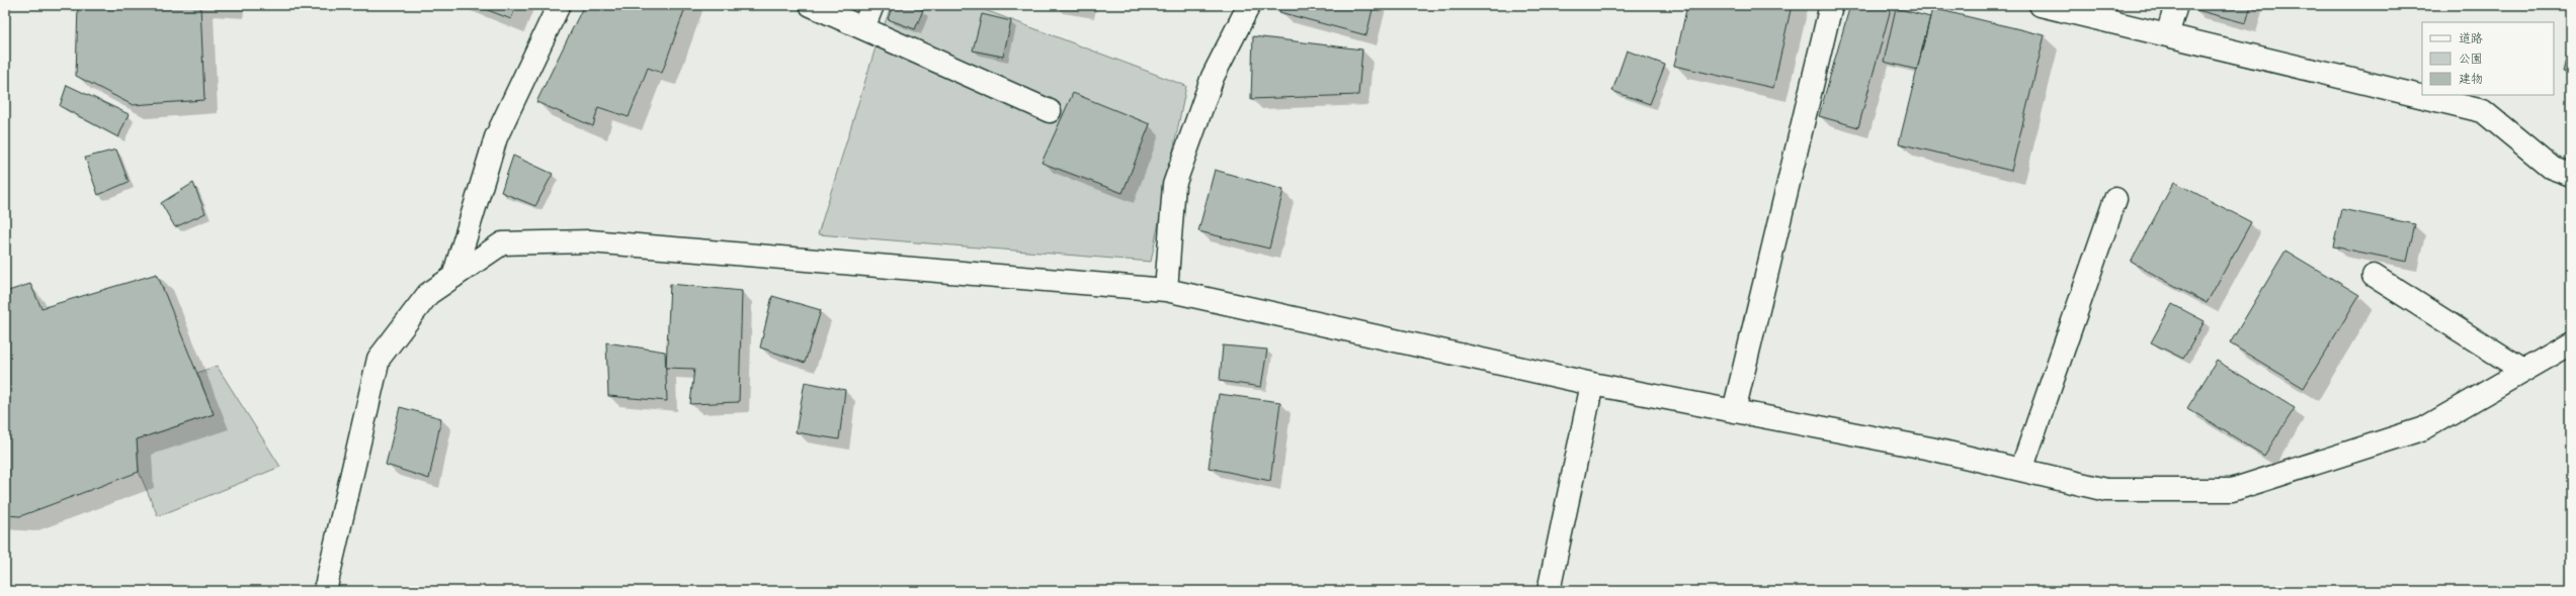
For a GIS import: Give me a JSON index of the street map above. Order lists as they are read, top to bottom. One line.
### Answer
{"legend":["道路","公園","建物"]}
